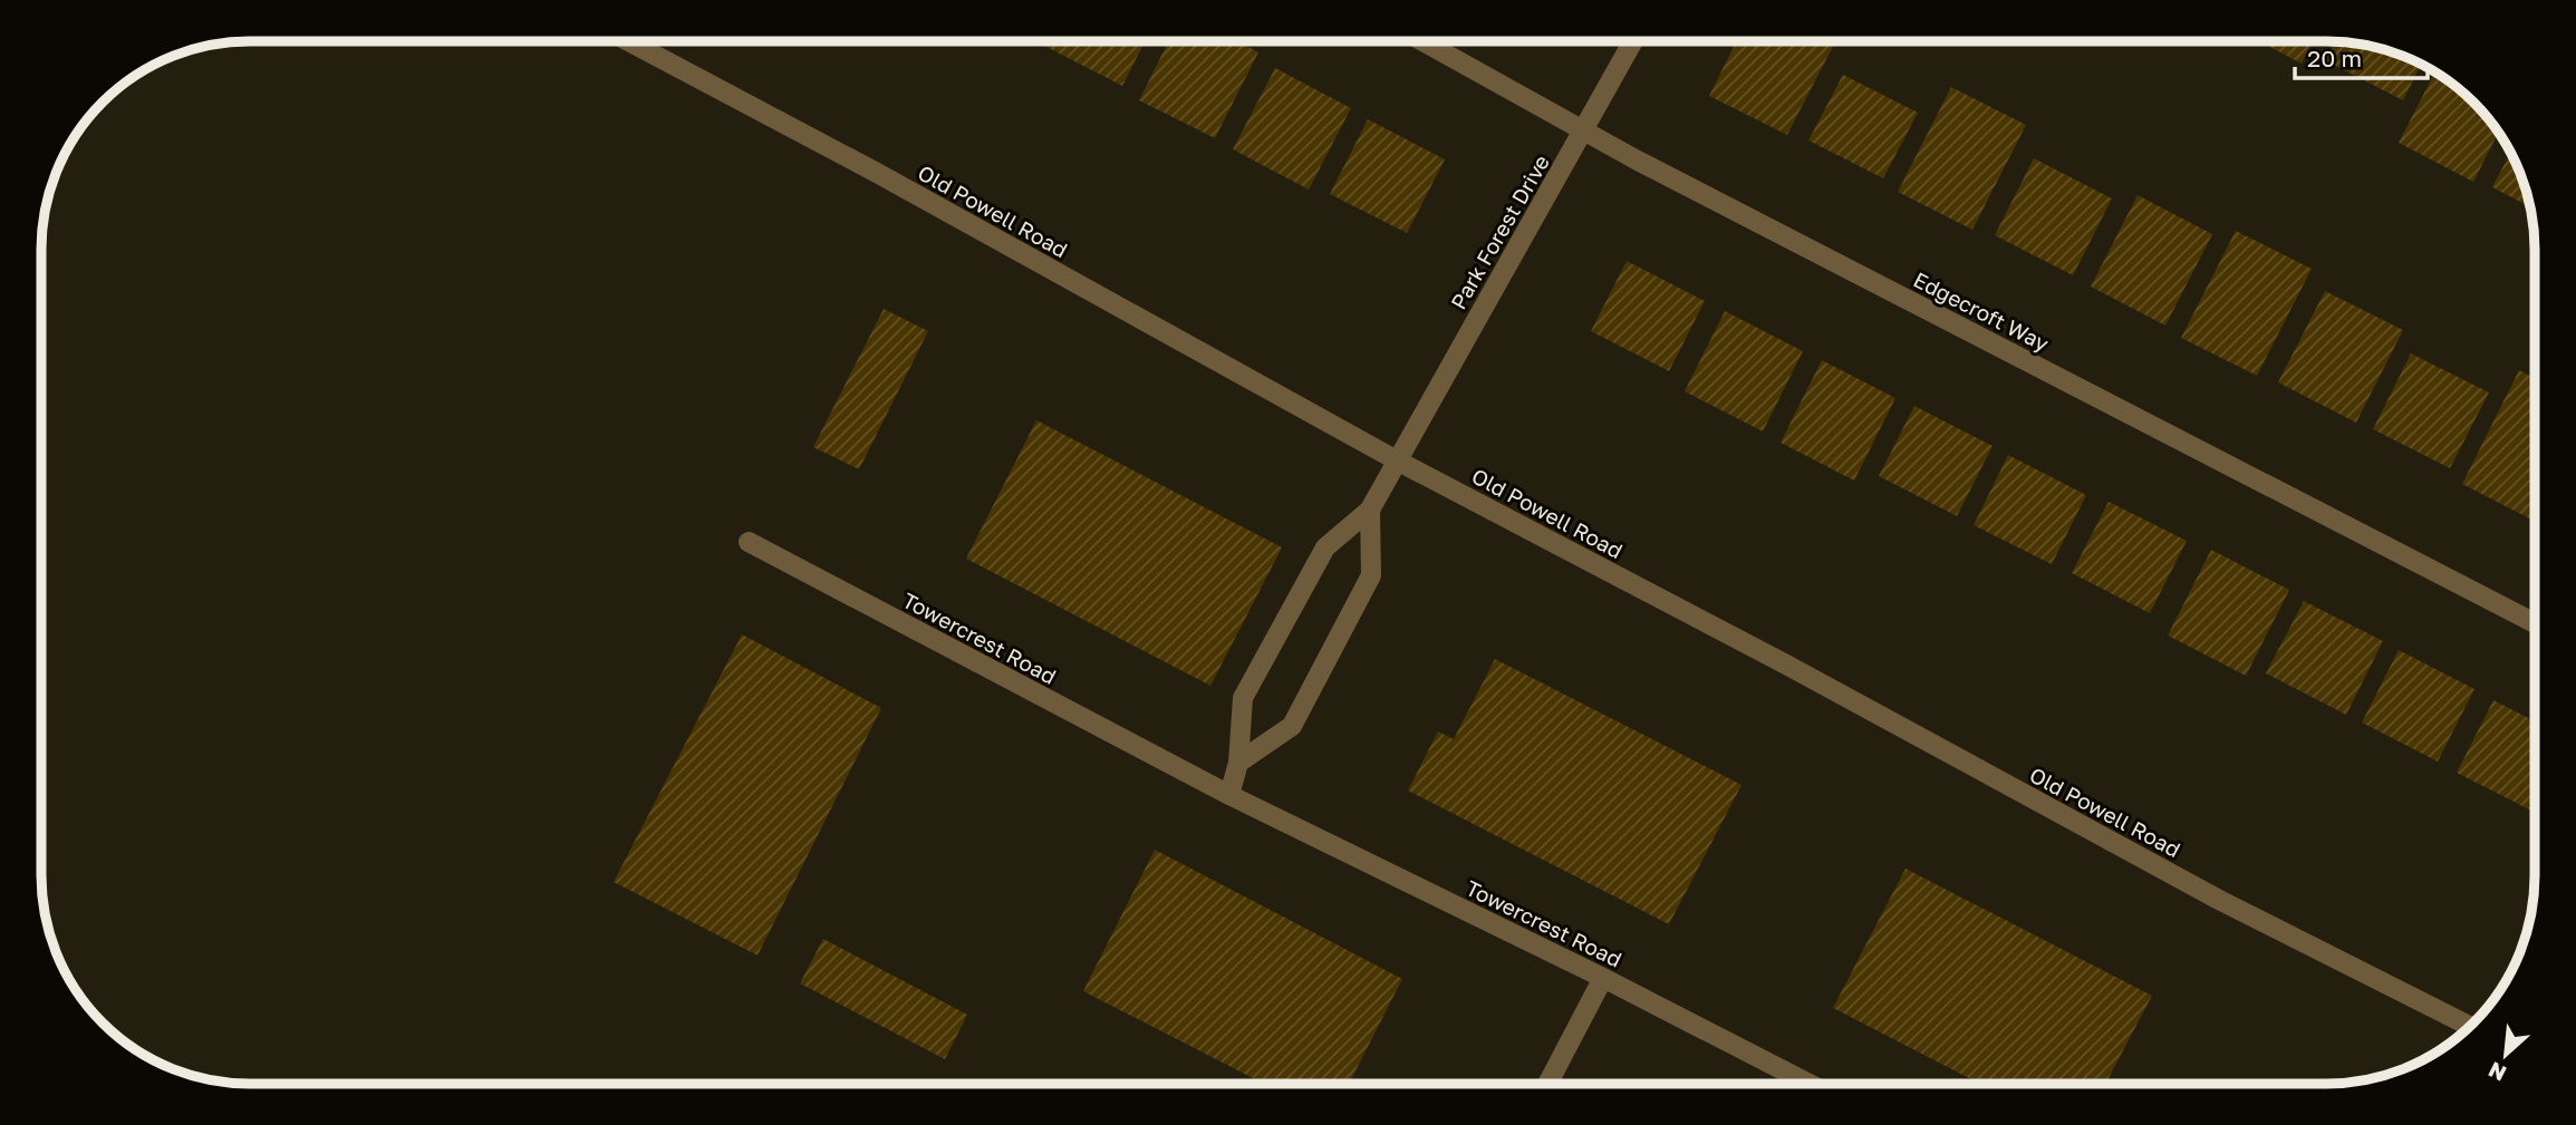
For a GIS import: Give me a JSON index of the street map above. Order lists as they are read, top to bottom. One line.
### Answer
{"streets":{"street":["Old Powell Road","Park Forest Drive","Edgecroft Way","Towercrest Road"]},"crossings":[["Old Powell Road","Park Forest Drive"],["Park Forest Drive","Edgecroft Way"]],"scale_bar":"20 m","north":"bottom left"}
